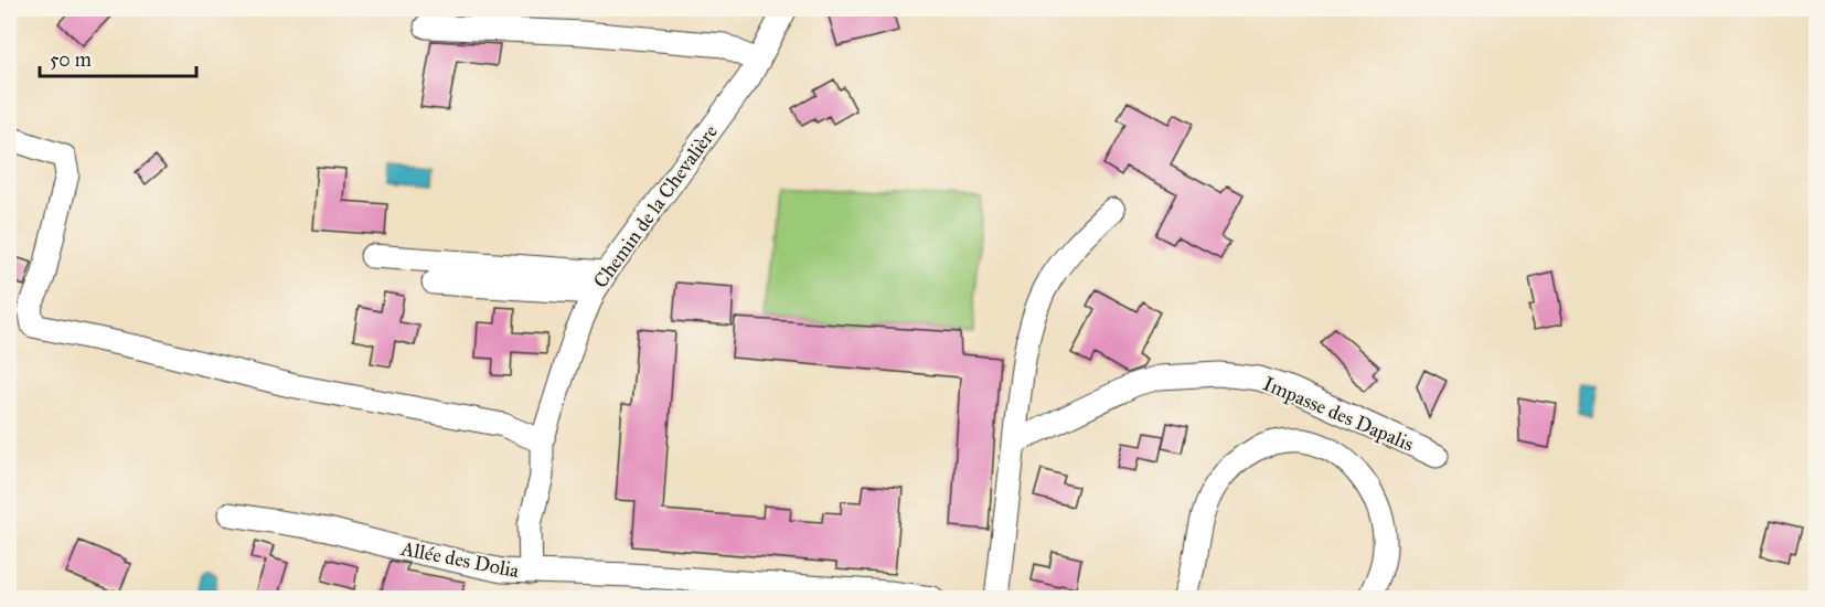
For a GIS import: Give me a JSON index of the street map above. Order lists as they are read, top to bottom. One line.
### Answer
{"streets":{"street":["Chemin de la Chevalière","Impasse des Dapalis","Allée des Dolia"]},"crossings":[["Chemin de la Chevalière","Allée des Dolia"]],"scale_bar":"50 m"}
